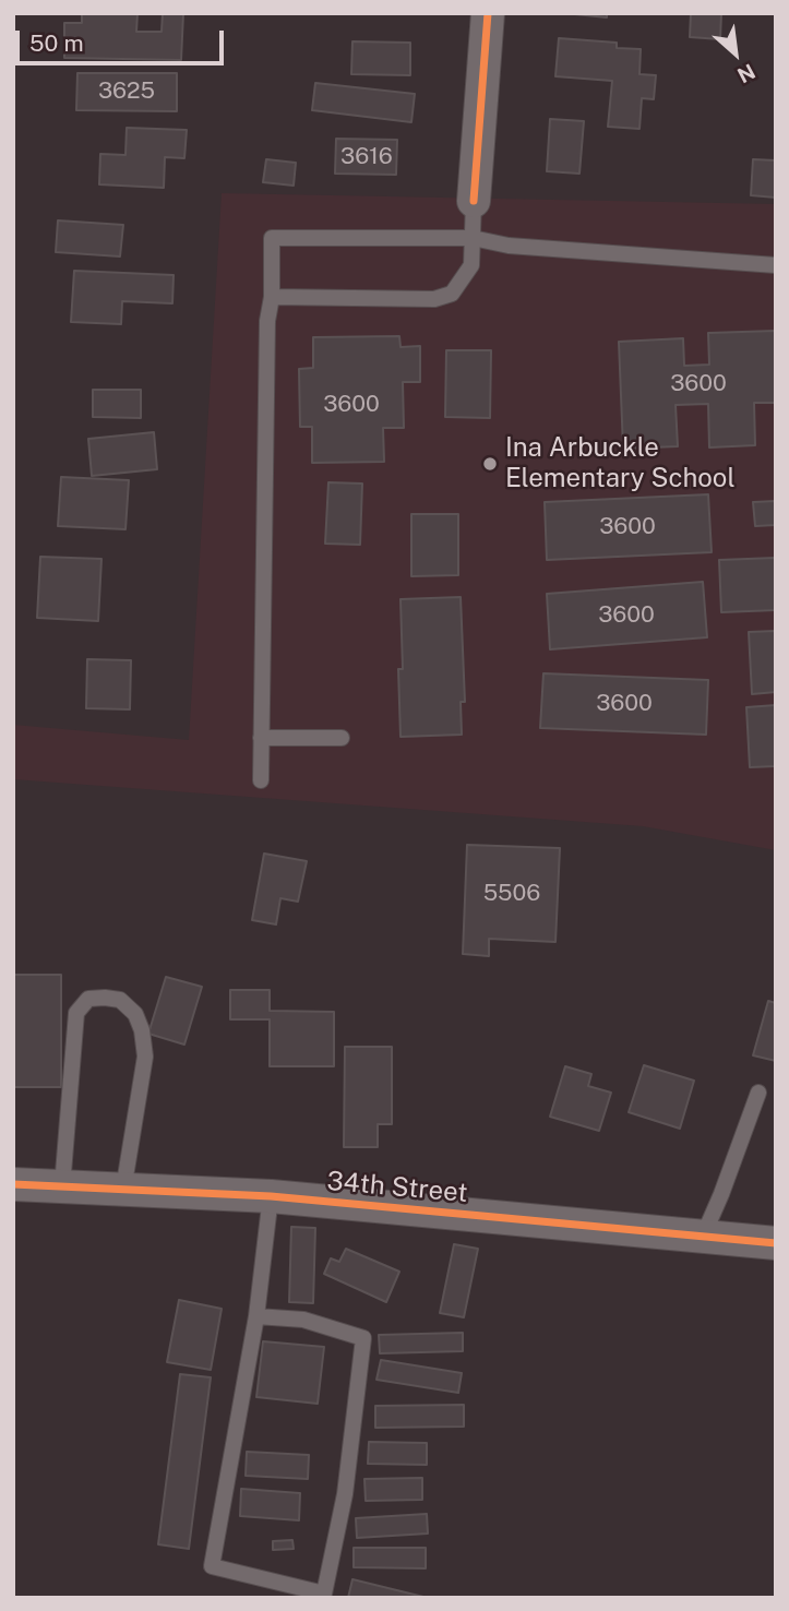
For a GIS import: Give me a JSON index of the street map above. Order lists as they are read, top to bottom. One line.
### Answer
{"streets":{"street":["34th Street"]},"places":["Ina Arbuckle Elementary School"],"house_numbers":["3625","3616","3600","3600","3600","3600","3600","5506"],"scale_bar":"50 m","north":"bottom right"}
